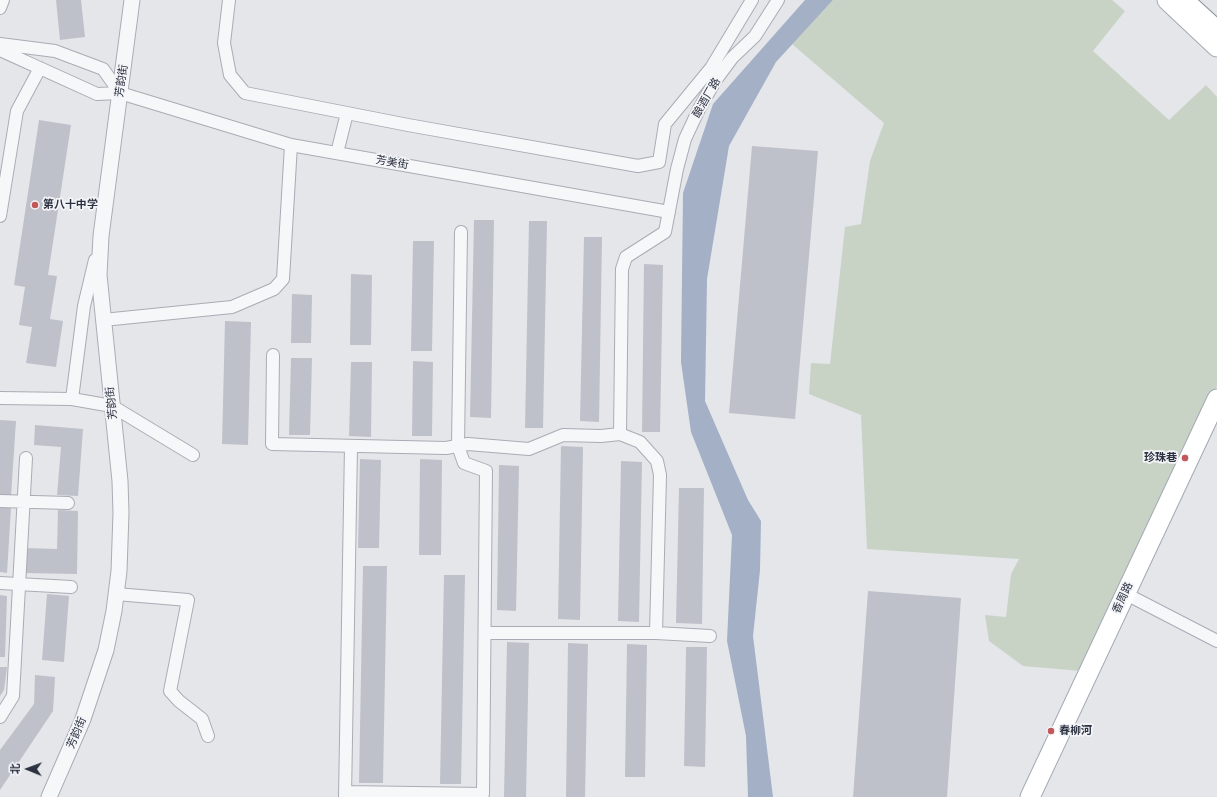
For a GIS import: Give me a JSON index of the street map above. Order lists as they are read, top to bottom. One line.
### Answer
{"streets":{"main road":["香周路"],"street":["芳韵街","酿酒厂路","芳美街"]},"crossings":[["芳韵街","芳美街"],["酿酒厂路","芳美街"]],"places":["第八十中学","珍珠巷","春柳河"],"north":"left"}
